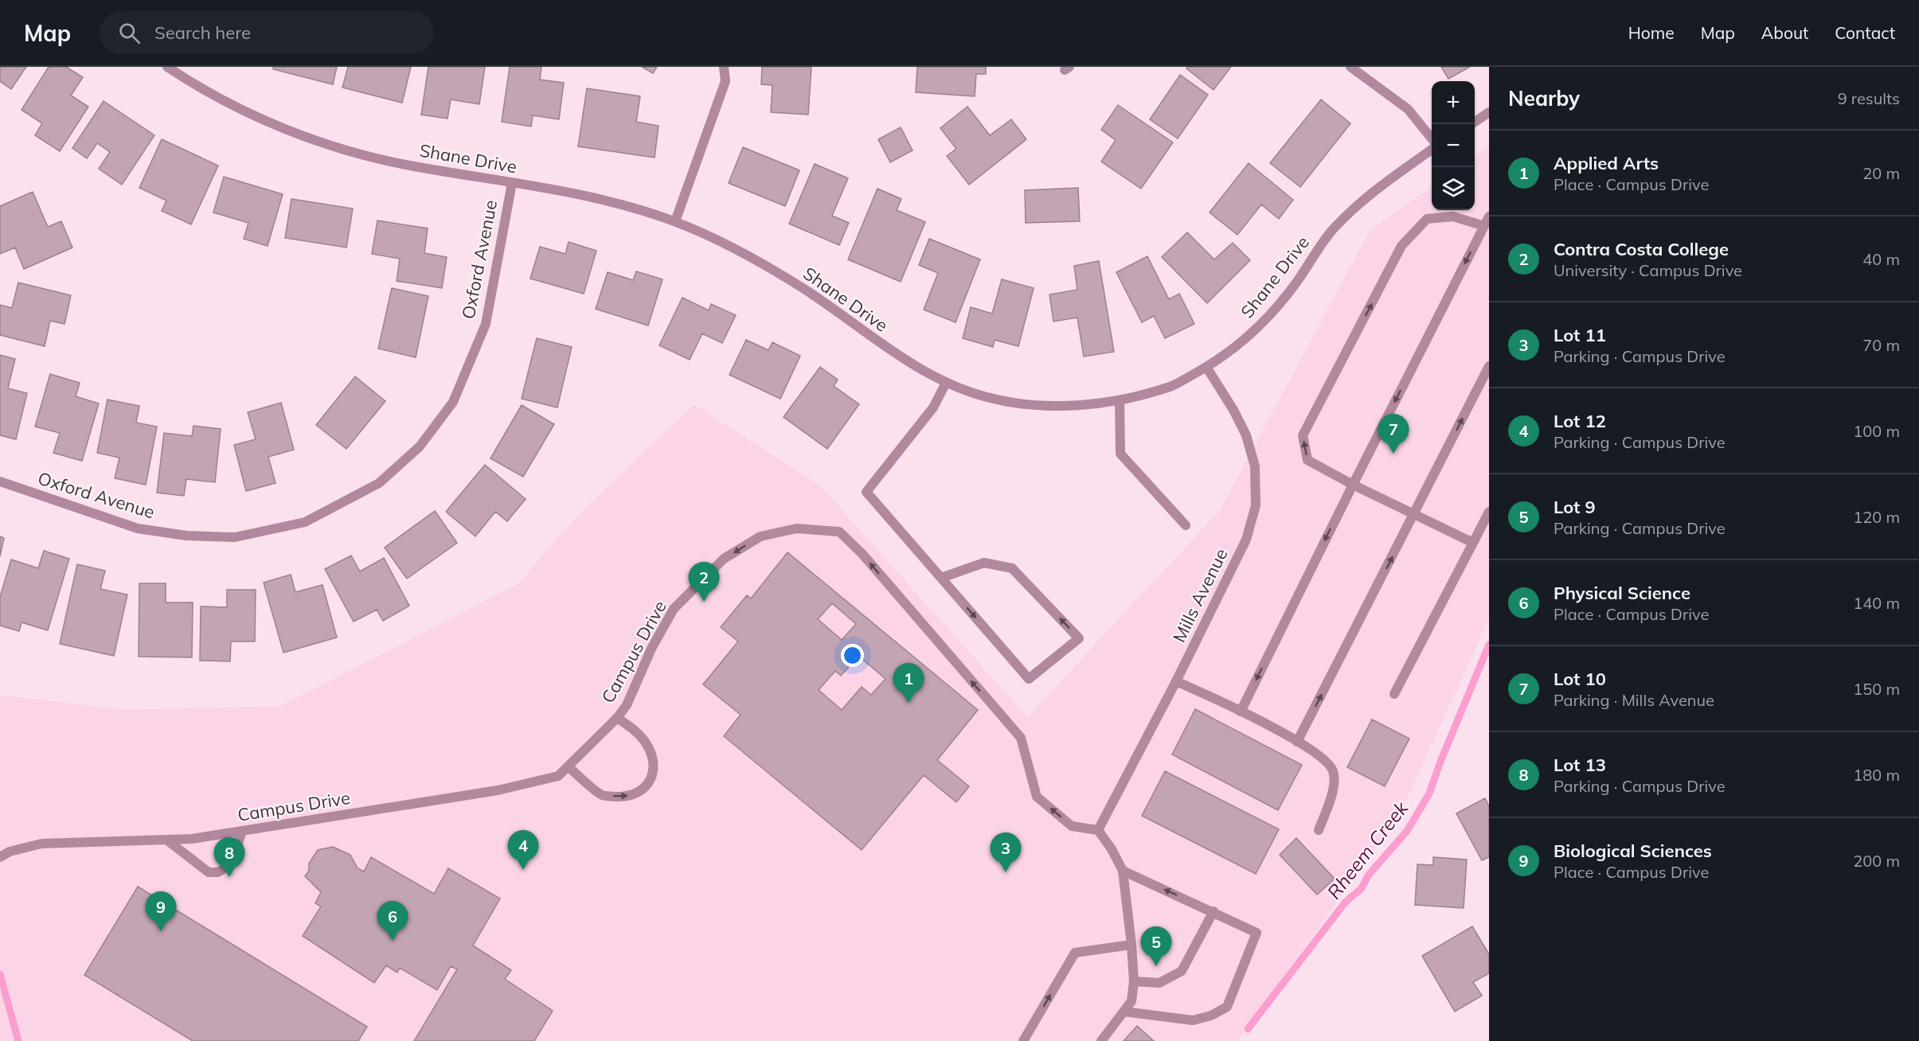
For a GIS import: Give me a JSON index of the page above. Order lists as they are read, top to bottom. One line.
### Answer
{"streets":{"street":["Shane Drive","Oxford Avenue","Mills Avenue","Campus Drive"]},"crossings":[["Shane Drive","Oxford Avenue"],["Shane Drive","Mills Avenue"],["Mills Avenue","Campus Drive"]],"water":["Rheem Creek"],"page":{"header":"Map","search":"Search here","nav":["Home","Map","About","Contact"],"heading":["Nearby","9 results"],"map_buttons":["+","−"],"list":[{"mark":"1","name":"Applied Arts","note":"Place · Campus Drive","value":"20 m"},{"mark":"2","name":"Contra Costa College","note":"University · Campus Drive","value":"40 m"},{"mark":"3","name":"Lot 11","note":"Parking · Campus Drive","value":"70 m"},{"mark":"4","name":"Lot 12","note":"Parking · Campus Drive","value":"100 m"},{"mark":"5","name":"Lot 9","note":"Parking · Campus Drive","value":"120 m"},{"mark":"6","name":"Physical Science","note":"Place · Campus Drive","value":"140 m"},{"mark":"7","name":"Lot 10","note":"Parking · Mills Avenue","value":"150 m"},{"mark":"8","name":"Lot 13","note":"Parking · Campus Drive","value":"180 m"},{"mark":"9","name":"Biological Sciences","note":"Place · Campus Drive","value":"200 m"}],"pins":["7","2","1","4","3","8","9","6","5"]}}
